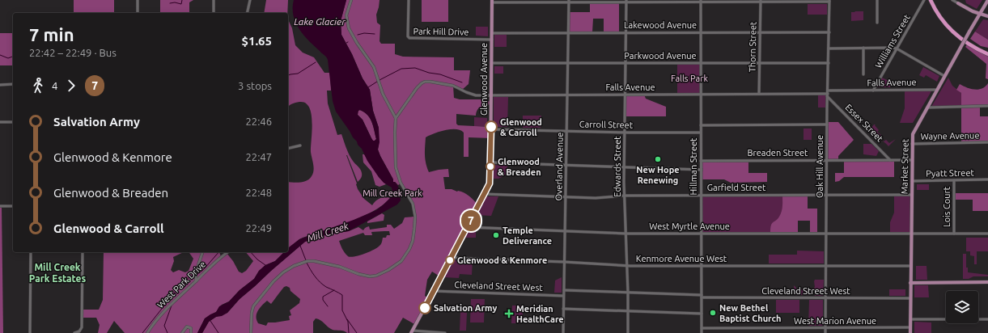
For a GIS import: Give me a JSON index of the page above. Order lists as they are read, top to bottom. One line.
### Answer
{"streets":{"main road":["Glenwood Avenue","Market Street"],"street":["Lakewood Avenue","Park Hill Drive","Williams Street","Thorn Street","Parkwood Avenue","Falls Avenue","Essex Street","Carroll Street","Wayne Avenue","Breaden Street","Overland Avenue","Edwards Street","Hillman Street","Oak Hill Avenue","Pyatt Street","Garfield Street","Lois Court","West Myrtle Avenue","Kenmore Avenue West","West Park Drive","Cleveland Street West","West Marion Avenue"]},"crossings":[["Lakewood Avenue","Thorn Street"],["Lakewood Avenue","Glenwood Avenue"],["Lakewood Avenue","Overland Avenue"],["Lakewood Avenue","Edwards Street"],["Lakewood Avenue","Hillman Street"],["Lakewood Avenue","Oak Hill Avenue"],["Park Hill Drive","Glenwood Avenue"],["Williams Street","Falls Avenue"],["Thorn Street","Parkwood Avenue"],["Thorn Street","Falls Avenue"],["Parkwood Avenue","Glenwood Avenue"],["Parkwood Avenue","Overland Avenue"],["Parkwood Avenue","Edwards Street"],["Parkwood Avenue","Hillman Street"],["Parkwood Avenue","Oak Hill Avenue"],["Glenwood Avenue","Falls Avenue"],["Glenwood Avenue","Carroll Street"],["Glenwood Avenue","Garfield Street"],["Glenwood Avenue","West Myrtle Avenue"],["Glenwood Avenue","Kenmore Avenue West"],["Glenwood Avenue","Cleveland Street West"],["Falls Avenue","Essex Street"],["Falls Avenue","Overland Avenue"],["Falls Avenue","Edwards Street"],["Falls Avenue","Hillman Street"],["Falls Avenue","Oak Hill Avenue"],["Falls Avenue","Market Street"],["Essex Street","Breaden Street"],["Essex Street","Oak Hill Avenue"],["Carroll Street","Overland Avenue"],["Carroll Street","Edwards Street"],["Carroll Street","Hillman Street"],["Wayne Avenue","Market Street"],["Breaden Street","Hillman Street"],["Breaden Street","Oak Hill Avenue"],["Breaden Street","Market Street"],["Overland Avenue","Garfield Street"],["Overland Avenue","West Myrtle Avenue"],["Overland Avenue","Kenmore Avenue West"],["Overland Avenue","Cleveland Street West"],["Edwards Street","Garfield Street"],["Edwards Street","West Myrtle Avenue"],["Edwards Street","Kenmore Avenue West"],["Edwards Street","Cleveland Street West"],["Hillman Street","Garfield Street"],["Hillman Street","West Myrtle Avenue"],["Hillman Street","Kenmore Avenue West"],["Hillman Street","Cleveland Street West"],["Hillman Street","West Marion Avenue"],["Oak Hill Avenue","Garfield Street"],["Oak Hill Avenue","West Myrtle Avenue"],["Oak Hill Avenue","Kenmore Avenue West"],["Oak Hill Avenue","Cleveland Street West"],["Oak Hill Avenue","West Marion Avenue"],["Market Street","Pyatt Street"],["Market Street","Garfield Street"],["Market Street","West Myrtle Avenue"],["Market Street","Kenmore Avenue West"],["Market Street","Cleveland Street West"],["Market Street","West Marion Avenue"],["Pyatt Street","Lois Court"],["Lois Court","West Myrtle Avenue"]],"districts":["Mill Creek Park Estates"],"water":["Lake Glacier","Mill Creek"],"parks":["Falls Park","Mill Creek Park"],"places":{"other":["Glenwood & Carroll","New Hope Renewing","Glenwood & Breaden","Temple Deliverance","Glenwood & Kenmore","Salvation Army","New Bethel Baptist Church"],"health":["Meridian HealthCare"]},"lines":["bus line 7"],"page":{"on_map":"7","heading":["7 min","22:42 – 22:49 · Bus","$1.65"],"legs":["4","7","3 stops"],"list":[{"name":"Salvation Army","value":"22:46"},{"name":"Glenwood & Kenmore","value":"22:47"},{"name":"Glenwood & Breaden","value":"22:48"},{"name":"Glenwood & Carroll","value":"22:49"}]}}
